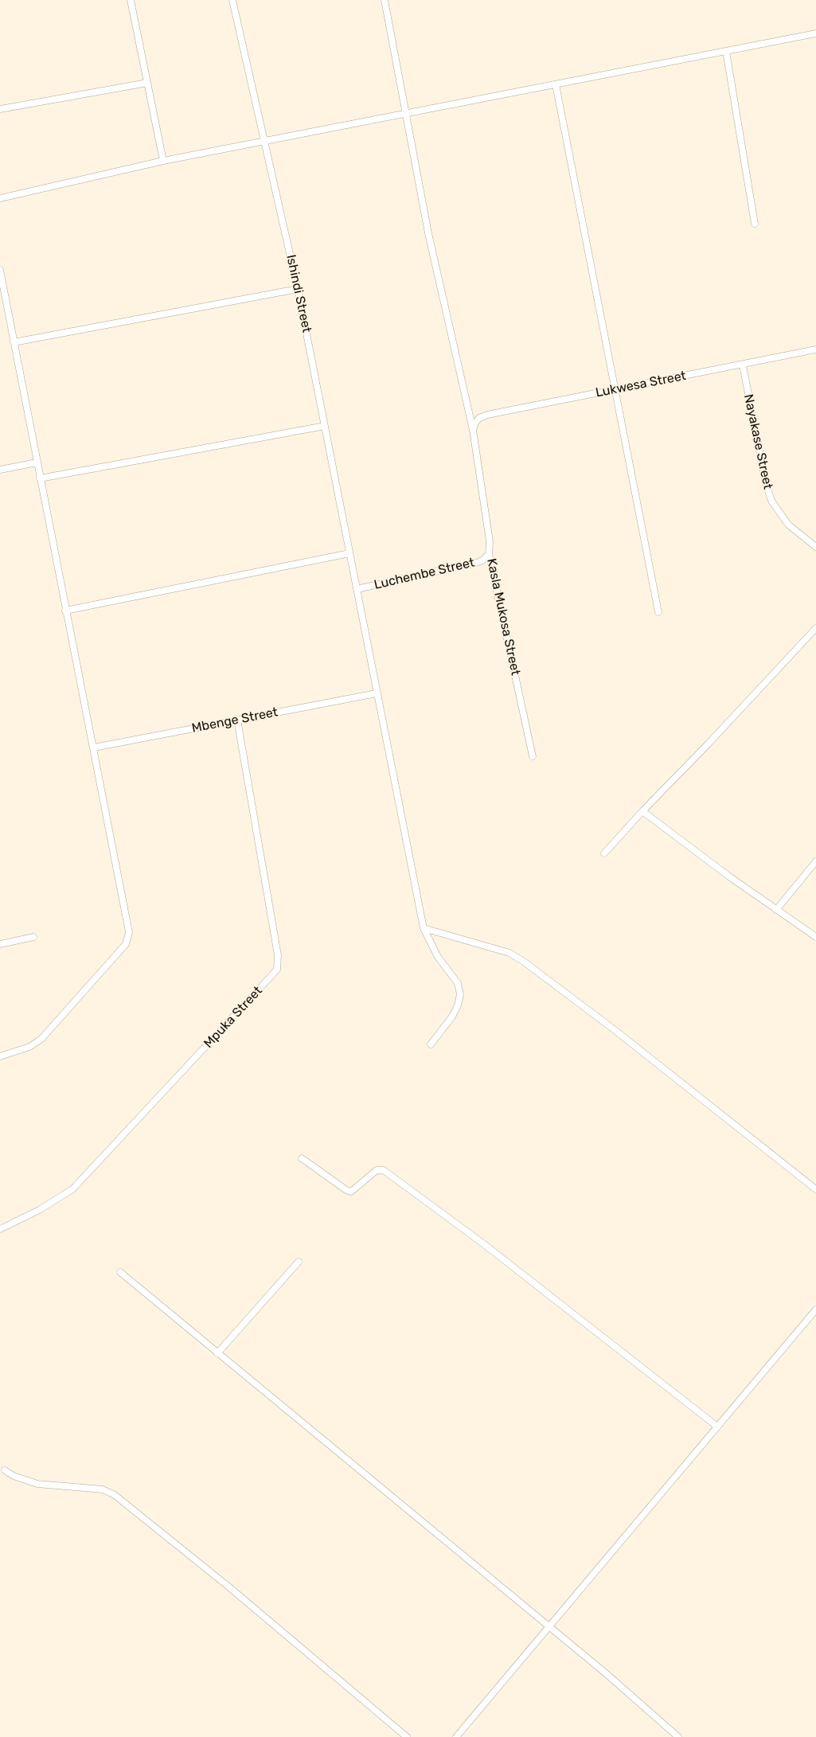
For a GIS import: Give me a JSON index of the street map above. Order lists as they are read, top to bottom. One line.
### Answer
{"streets":{"street":["Ishindi Street","Lukwesa Street","Nayakase Street","Luchembe Street","Kasla Mukosa Street","Mbenge Street","Mpuka Street"]},"crossings":[["Ishindi Street","Luchembe Street"],["Ishindi Street","Mbenge Street"],["Lukwesa Street","Nayakase Street"],["Lukwesa Street","Kasla Mukosa Street"],["Luchembe Street","Kasla Mukosa Street"],["Mbenge Street","Mpuka Street"]]}
